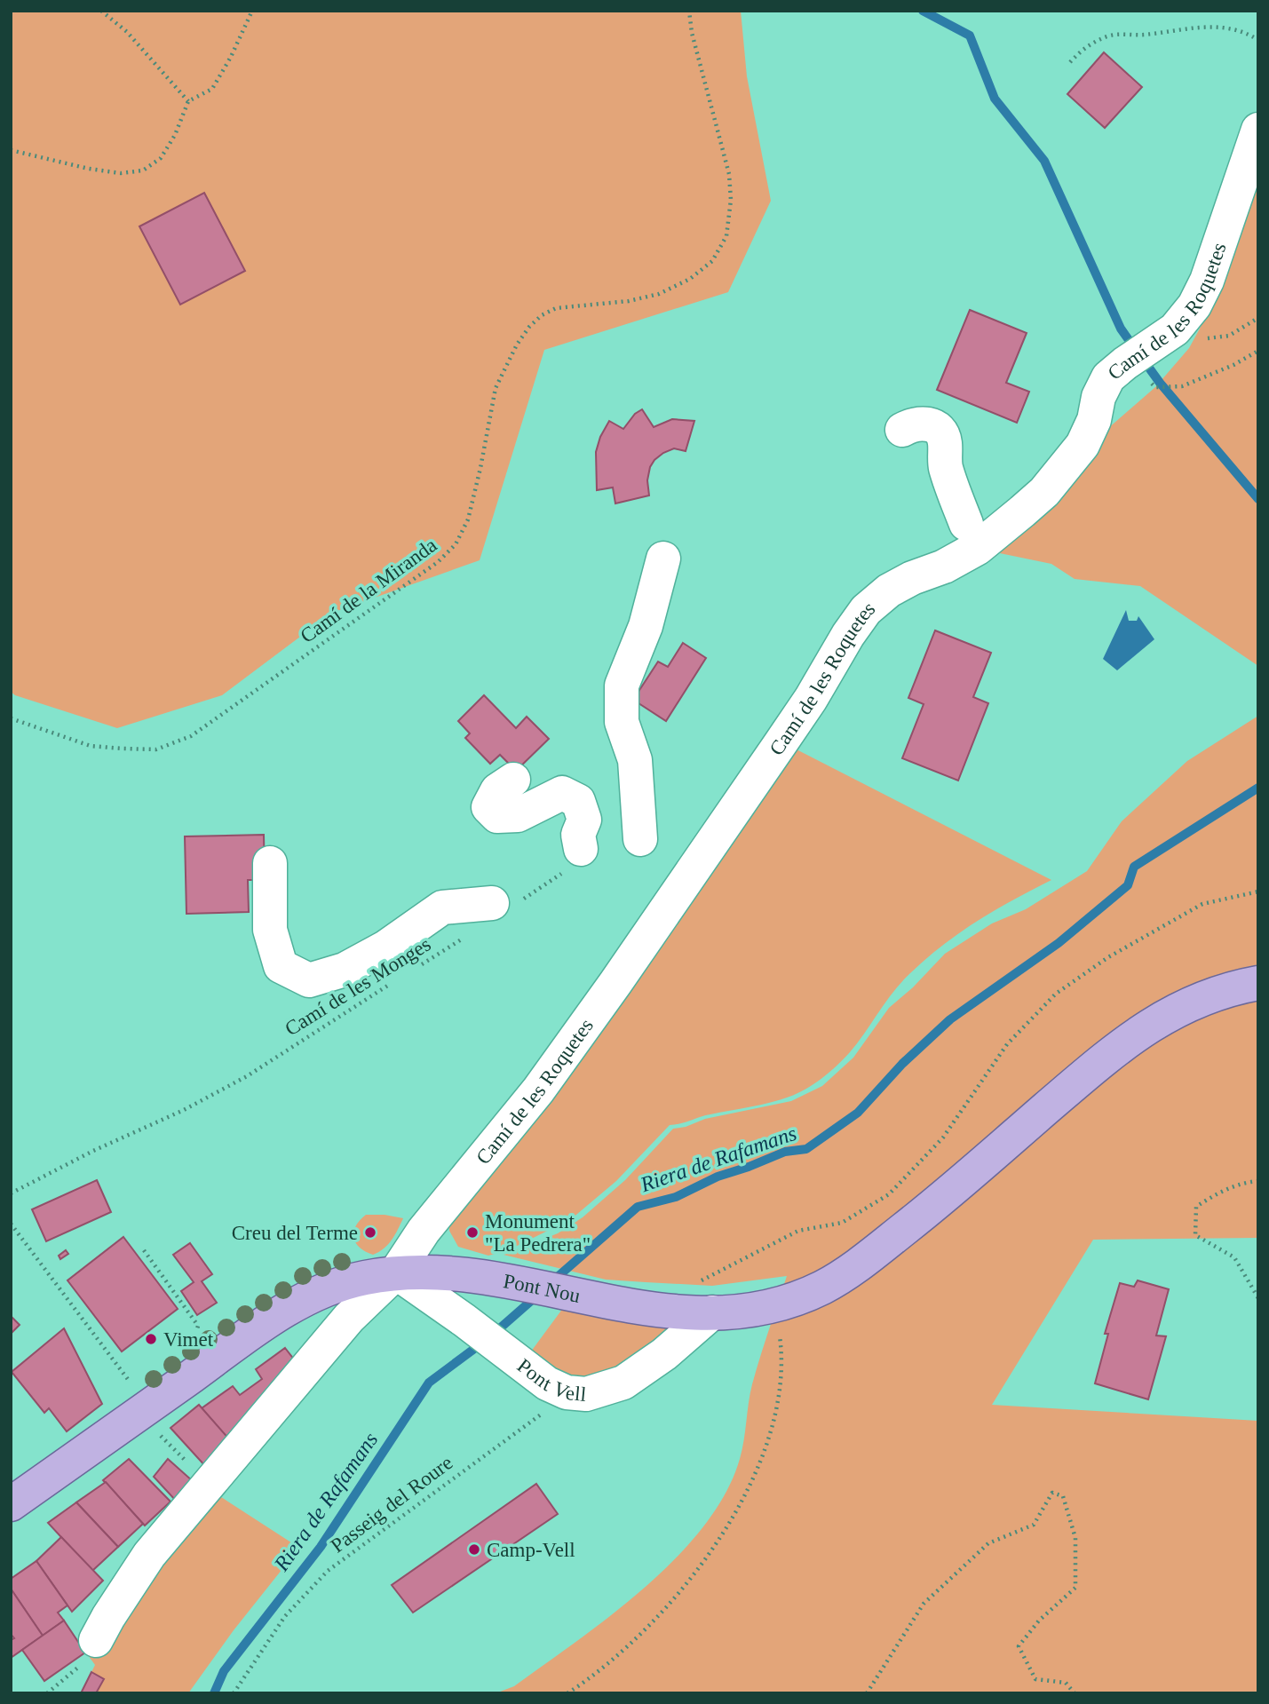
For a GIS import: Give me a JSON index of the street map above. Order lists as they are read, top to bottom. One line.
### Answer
{"streets":{"main road":["Pont Nou"],"street":["Camí de les Roquetes","Pont Vell"],"path":["Camí de la Miranda","Camí de les Monges","Passeig del Roure"]},"crossings":[["Camí de les Roquetes","Pont Nou"],["Camí de les Roquetes","Pont Vell"],["Pont Nou","Pont Vell"],["Pont Vell","Passeig del Roure"]],"water":["Riera de Rafamans"],"places":["Creu del Terme","Monument \"La Pedrera\"","Vimet","Camp-Vell"]}
